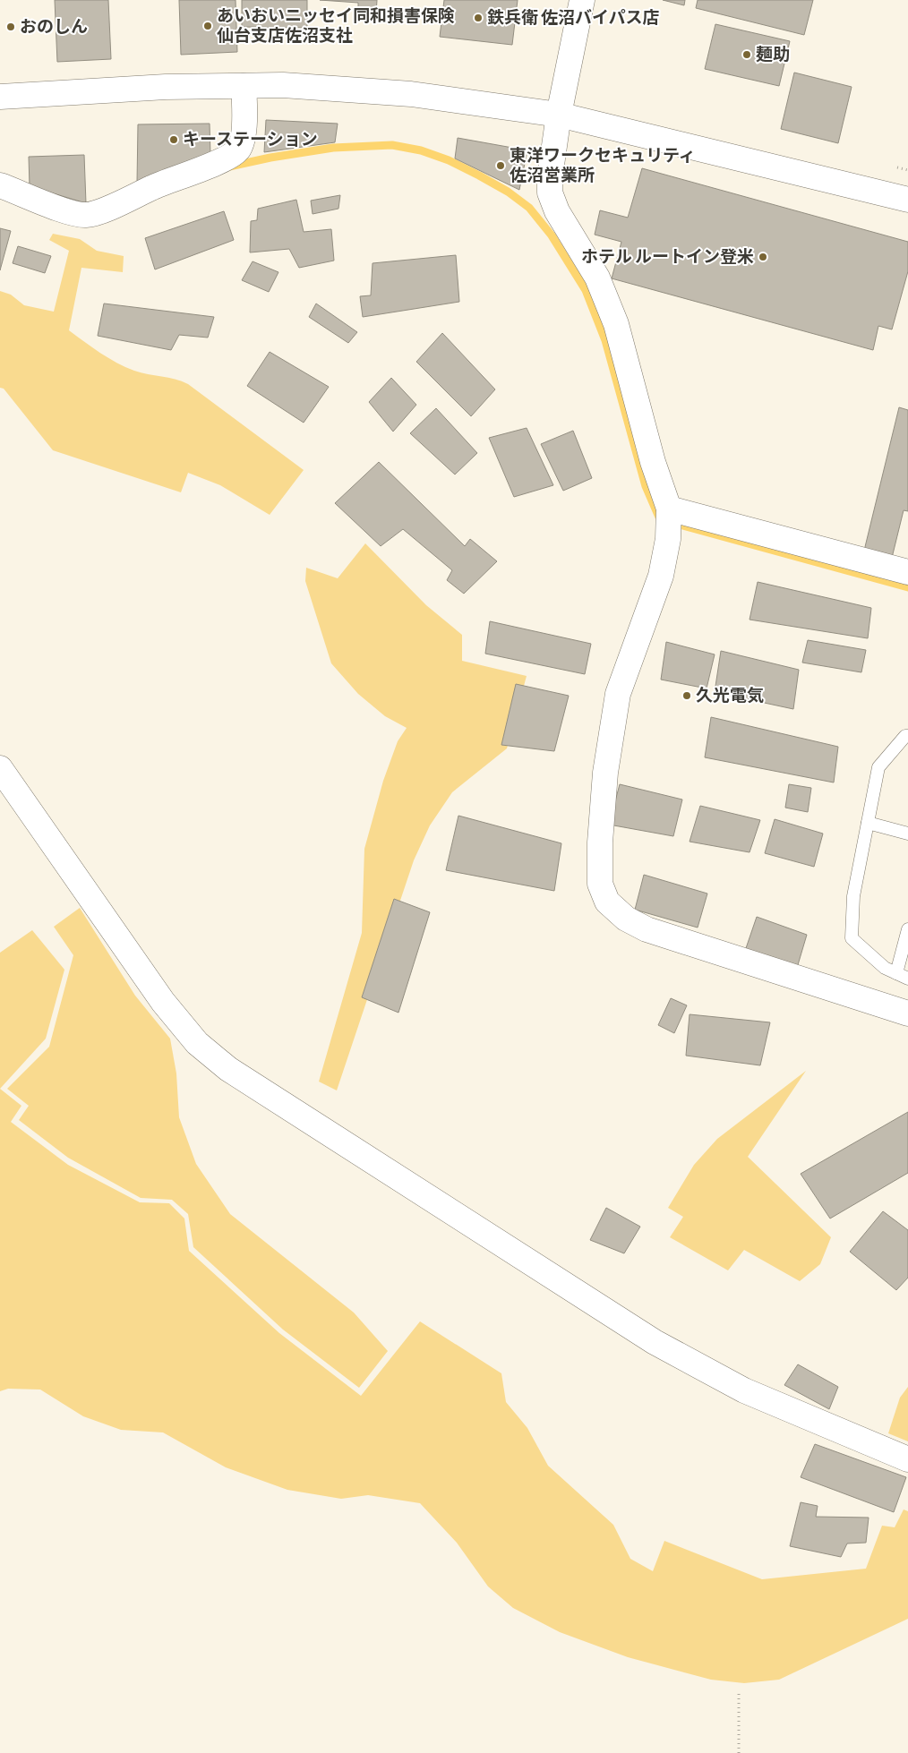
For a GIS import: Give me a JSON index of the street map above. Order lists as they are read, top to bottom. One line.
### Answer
{"places":["鉄兵衛 佐沼バイパス店","あいおいニッセイ同和損害保険 仙台支店佐沼支社","おのしん","麺助","キーステーション","東洋ワークセキュリティ 佐沼営業所","ホテル ルートイン登米","久光電気"]}
